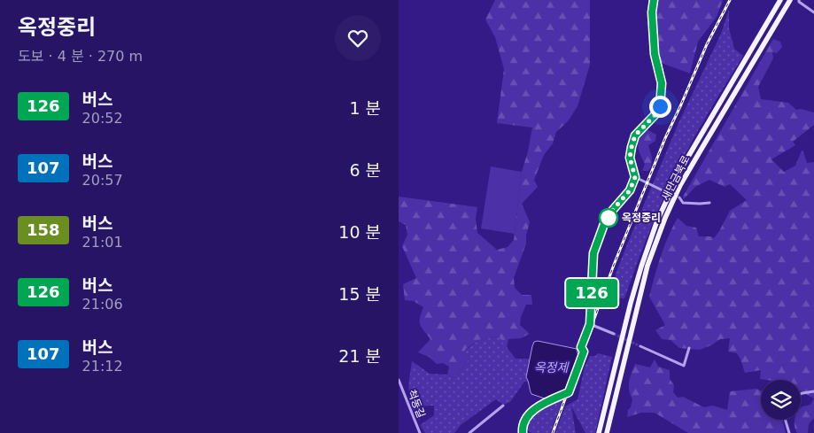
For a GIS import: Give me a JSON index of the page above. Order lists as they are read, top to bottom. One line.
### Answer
{"streets":{"highway":["새만금북로"],"street":["척동길"]},"water":["옥정제"],"places":["옥정중리"],"lines":["bus line 126"],"page":{"heading":["옥정중리","도보 · 4 분 · 270 m"],"on_map":"126","list":[{"mark":"126","name":"버스","note":"20:52","value":"1 분"},{"mark":"107","name":"버스","note":"20:57","value":"6 분"},{"mark":"158","name":"버스","note":"21:01","value":"10 분"},{"mark":"126","name":"버스","note":"21:06","value":"15 분"},{"mark":"107","name":"버스","note":"21:12","value":"21 분"}]}}
